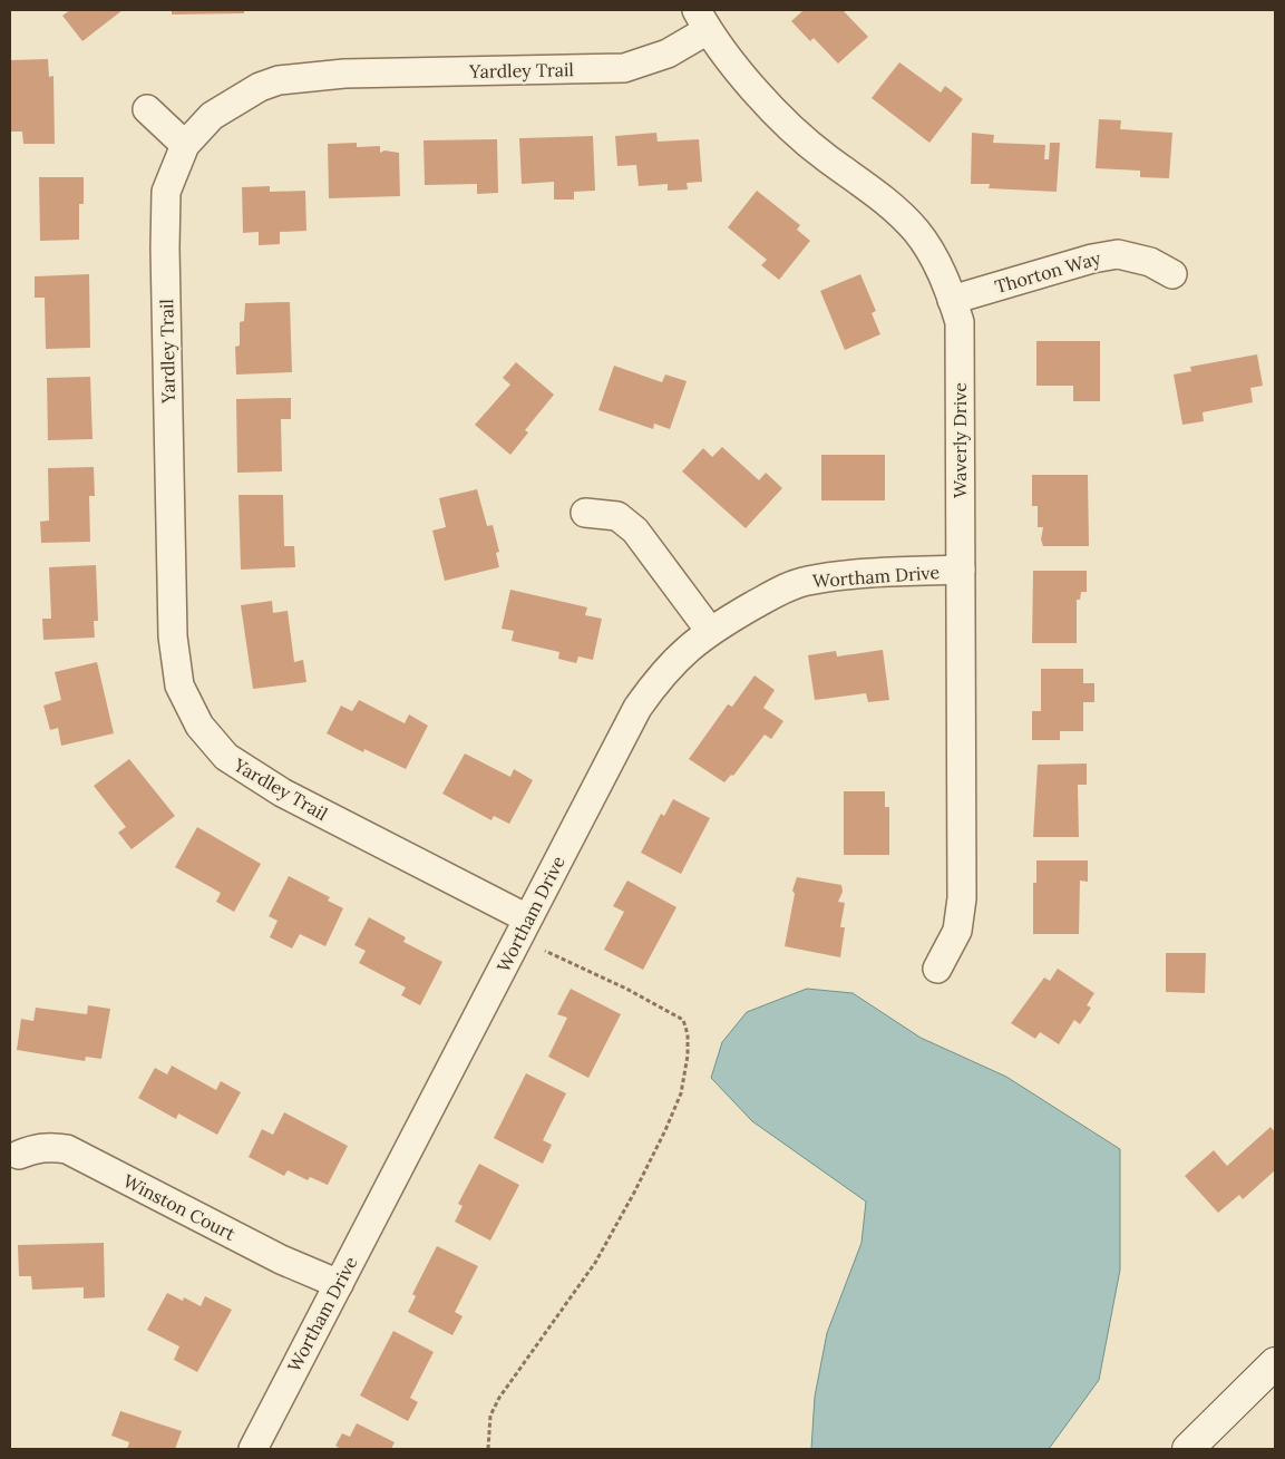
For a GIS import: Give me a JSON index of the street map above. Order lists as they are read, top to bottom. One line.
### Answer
{"streets":{"street":["Yardley Trail","Thorton Way","Waverly Drive","Wortham Drive","Winston Court"]},"crossings":[["Yardley Trail","Waverly Drive"],["Yardley Trail","Wortham Drive"],["Thorton Way","Waverly Drive"],["Waverly Drive","Wortham Drive"],["Wortham Drive","Winston Court"]]}
